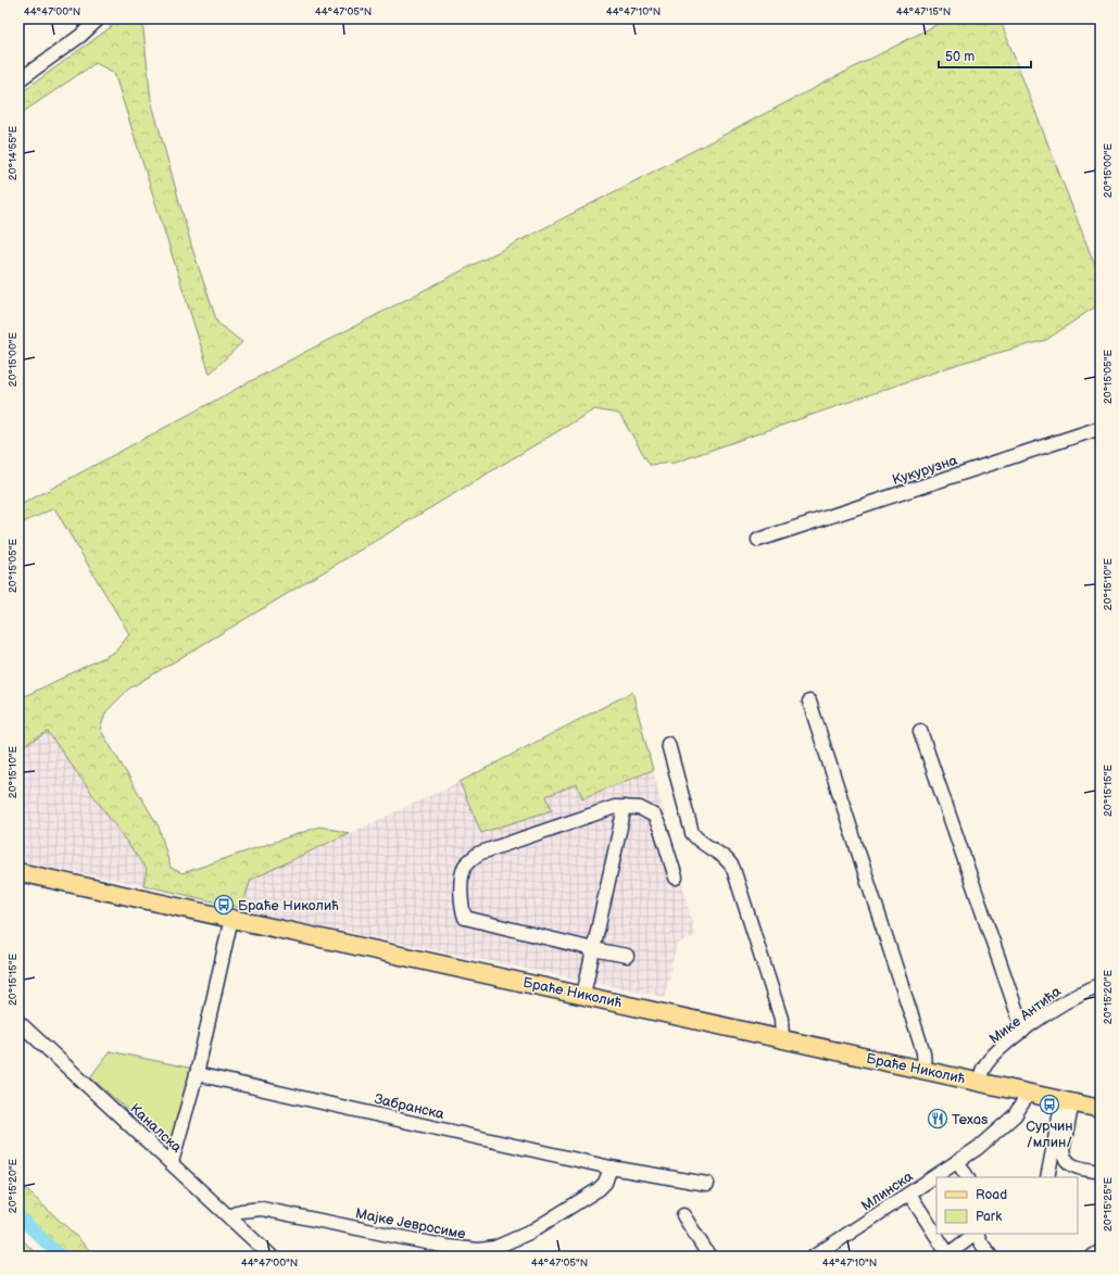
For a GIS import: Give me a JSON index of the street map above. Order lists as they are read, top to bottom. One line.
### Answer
{"streets":{"main road":["Браће Николић"],"street":["Кукурузна","Мике Антића","Забранска","Каналска","Млинска","Мајке Јевросиме"]},"crossings":[["Браће Николић","Мике Антића"],["Браће Николић","Млинска"],["Забранска","Мајке Јевросиме"],["Каналска","Мајке Јевросиме"]],"places":{"bus stop":["Браће Николић","Сурчин /млин/"],"restaurant":["Texas"]},"legend":["Road","Park"],"scale_bar":"50 m","coordinates":["44°47'00\"N","44°47'05\"N","44°47'10\"N","44°47'15\"N","20°14'55\"E","20°15'00\"E","20°15'05\"E","20°15'10\"E","20°15'15\"E","20°15'20\"E","20°15'25\"E"]}
